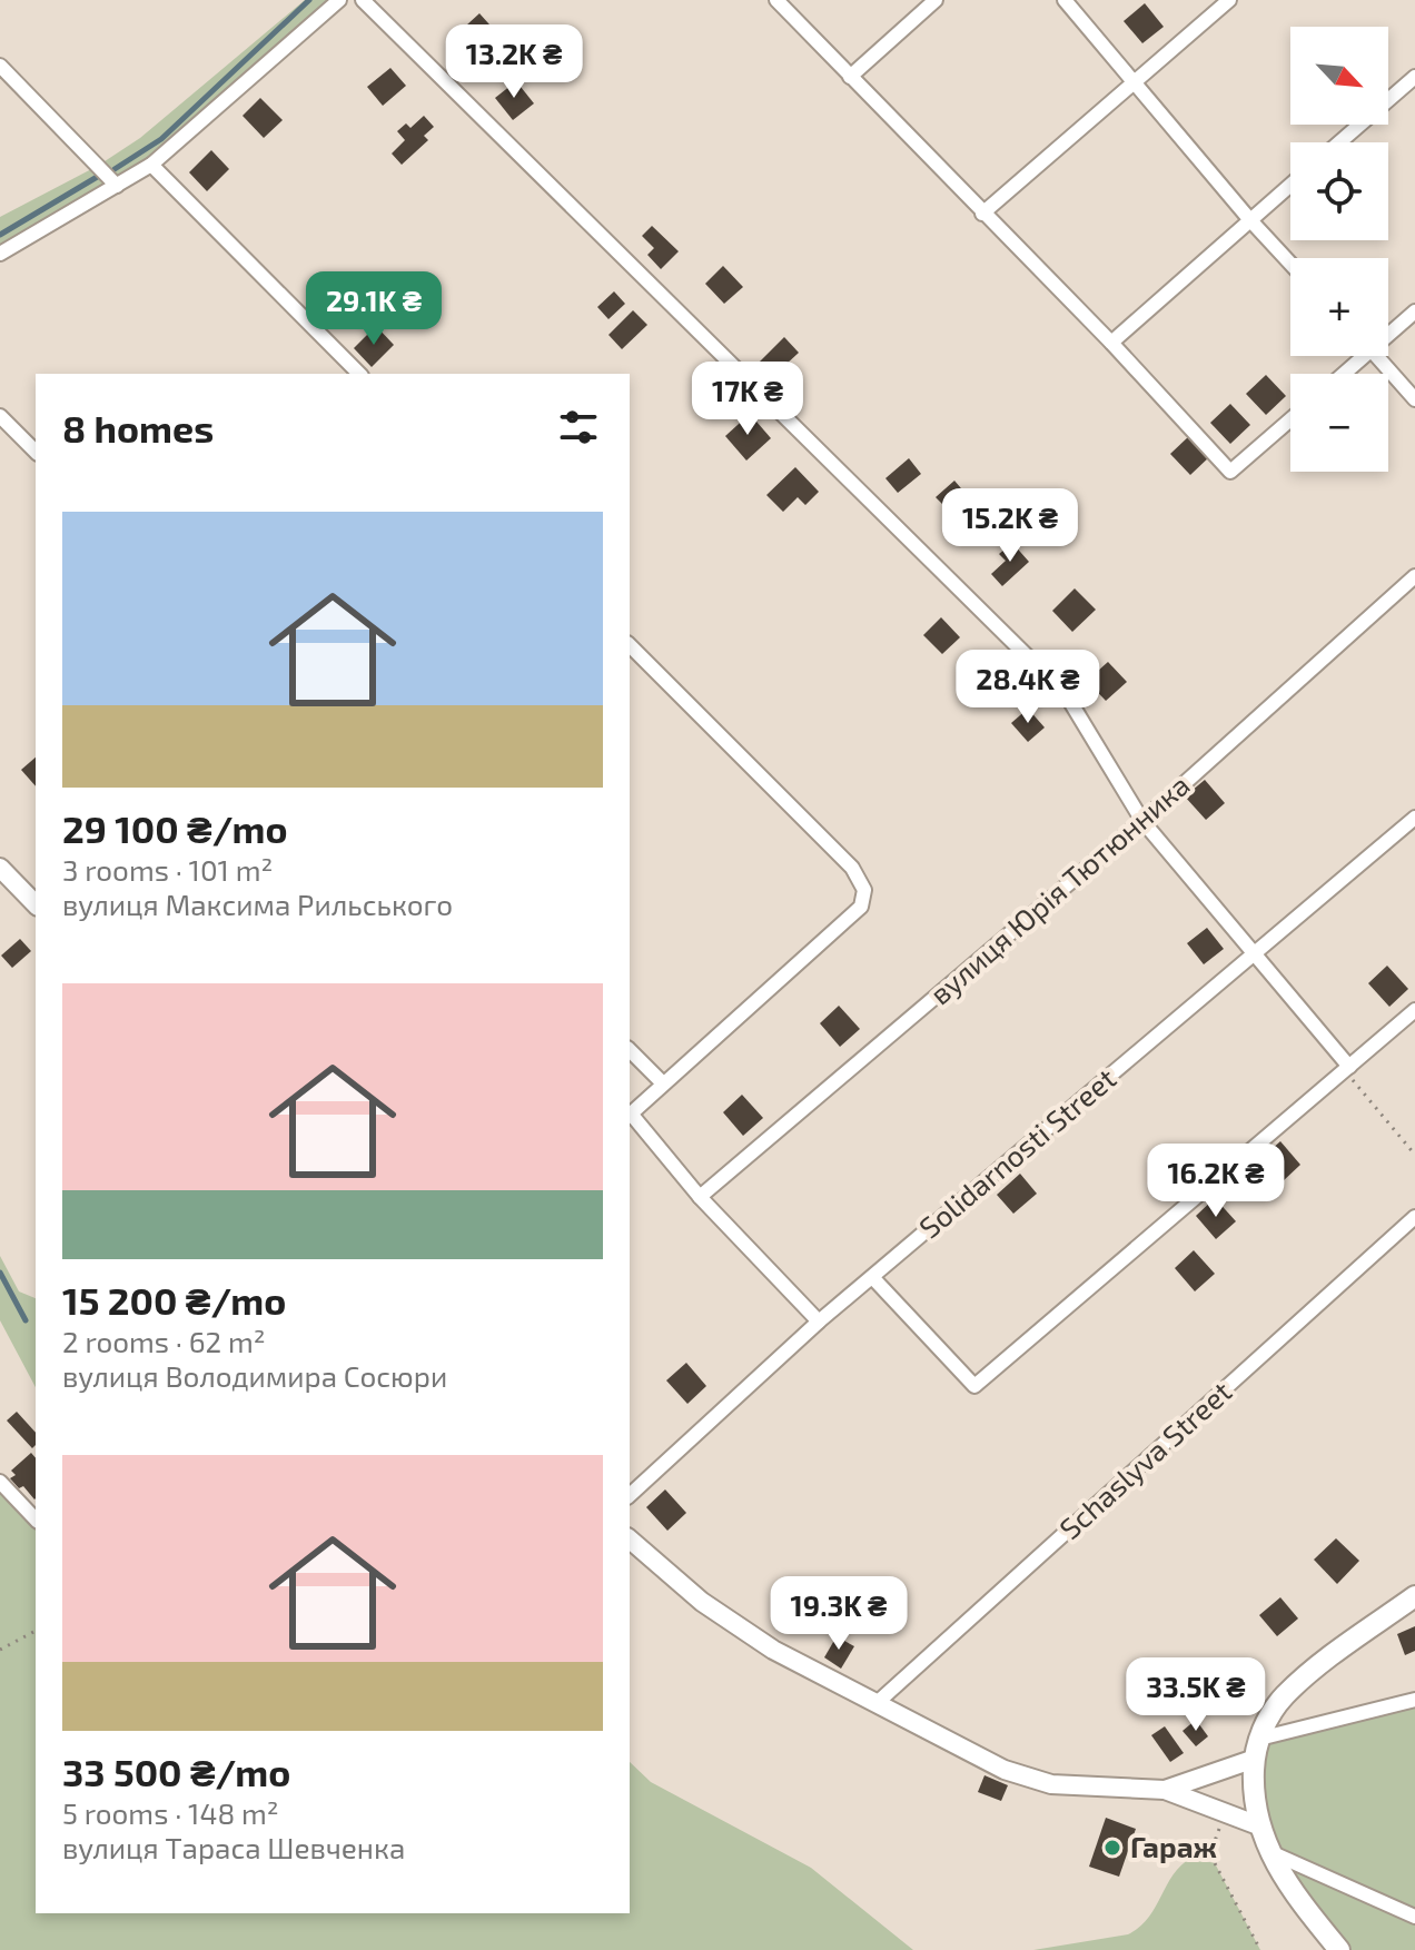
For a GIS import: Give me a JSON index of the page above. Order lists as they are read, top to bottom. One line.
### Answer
{"streets":{"street":["вулиця Юрія Тютюнника","Solidarnosti Street","Schaslyva Street"]},"places":["Гараж"],"north":"bottom right","page":{"price":["13.2K ₴","29.1K ₴","17K ₴","15.2K ₴","28.4K ₴","16.2K ₴","19.3K ₴","33.5K ₴"],"map_buttons":["+","−"],"heading":"8 homes","list":[{"name":"29 100 ₴/mo","note":"3 rooms · 101 m² · вулиця Максима Рильського"},{"name":"15 200 ₴/mo","note":"2 rooms · 62 m² · вулиця Володимира Сосюри"},{"name":"33 500 ₴/mo","note":"5 rooms · 148 m² · вулиця Тараса Шевченка"}]}}
